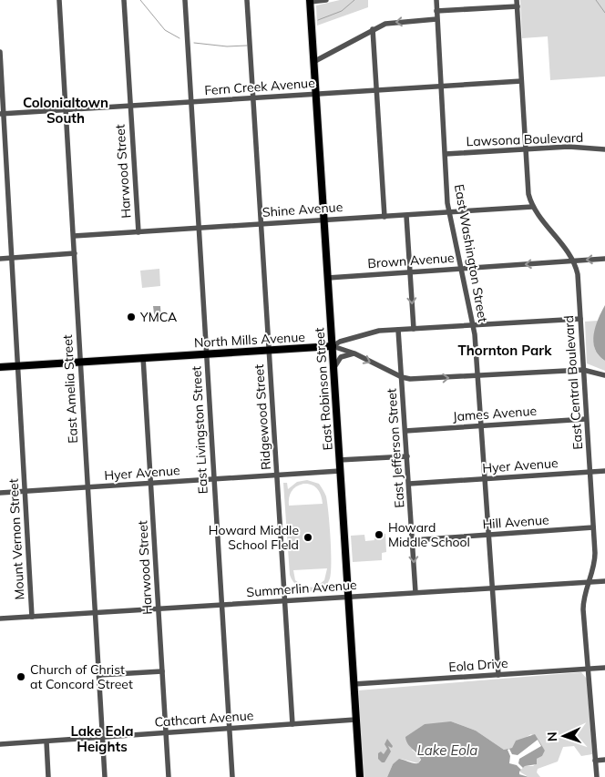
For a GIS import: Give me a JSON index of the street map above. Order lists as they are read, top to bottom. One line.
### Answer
{"streets":{"main road":["North Mills Avenue","East Robinson Street"],"street":["Fern Creek Avenue","Lawsona Boulevard","Harwood Street","Shine Avenue","East Washington Street","Brown Avenue","East Central Boulevard","East Amelia Street","James Avenue","Ridgewood Street","East Livingston Street","East Jefferson Street","Hyer Avenue","Hill Avenue","Mount Vernon Street","Summerlin Avenue","Eola Drive","Cathcart Avenue"]},"crossings":[["Fern Creek Avenue","Harwood Street"],["Fern Creek Avenue","East Washington Street"],["Fern Creek Avenue","East Central Boulevard"],["Fern Creek Avenue","East Amelia Street"],["Fern Creek Avenue","East Robinson Street"],["Fern Creek Avenue","Ridgewood Street"],["Fern Creek Avenue","East Livingston Street"],["Fern Creek Avenue","Mount Vernon Street"],["Lawsona Boulevard","East Washington Street"],["Lawsona Boulevard","East Central Boulevard"],["Harwood Street","Shine Avenue"],["Harwood Street","North Mills Avenue"],["Harwood Street","Hyer Avenue"],["Harwood Street","Summerlin Avenue"],["Harwood Street","Cathcart Avenue"],["Shine Avenue","East Washington Street"],["Shine Avenue","East Central Boulevard"],["Shine Avenue","East Amelia Street"],["Shine Avenue","East Robinson Street"],["Shine Avenue","Ridgewood Street"],["Shine Avenue","East Livingston Street"],["East Washington Street","Brown Avenue"],["East Washington Street","North Mills Avenue"],["East Washington Street","James Avenue"],["East Washington Street","Hyer Avenue"],["East Washington Street","Hill Avenue"],["East Washington Street","Summerlin Avenue"],["East Washington Street","Eola Drive"],["Brown Avenue","East Central Boulevard"],["Brown Avenue","East Robinson Street"],["North Mills Avenue","East Central Boulevard"],["North Mills Avenue","East Amelia Street"],["North Mills Avenue","East Robinson Street"],["North Mills Avenue","Ridgewood Street"],["North Mills Avenue","East Livingston Street"],["North Mills Avenue","East Jefferson Street"],["North Mills Avenue","Mount Vernon Street"],["East Central Boulevard","James Avenue"],["East Central Boulevard","Hyer Avenue"],["East Central Boulevard","Hill Avenue"],["East Central Boulevard","Summerlin Avenue"],["East Central Boulevard","Eola Drive"],["East Amelia Street","Hyer Avenue"],["East Amelia Street","Summerlin Avenue"],["East Amelia Street","Cathcart Avenue"],["East Robinson Street","Hyer Avenue"],["East Robinson Street","Summerlin Avenue"],["East Robinson Street","Eola Drive"],["East Robinson Street","Cathcart Avenue"],["James Avenue","East Jefferson Street"],["Ridgewood Street","Hyer Avenue"],["Ridgewood Street","Summerlin Avenue"],["Ridgewood Street","Cathcart Avenue"],["East Livingston Street","Hyer Avenue"],["East Livingston Street","Summerlin Avenue"],["East Livingston Street","Cathcart Avenue"],["East Jefferson Street","Hyer Avenue"],["East Jefferson Street","Hill Avenue"],["East Jefferson Street","Summerlin Avenue"],["Hyer Avenue","Mount Vernon Street"],["Mount Vernon Street","Summerlin Avenue"]],"one_way":["Brown Avenue"],"districts":["Colonialtown South","Thornton Park","Lake Eola Heights"],"water":["Lake Eola"],"places":["YMCA","Howard Middle School","Howard Middle School FIeld","Church of Christ at Concord Street"],"north":"left"}
